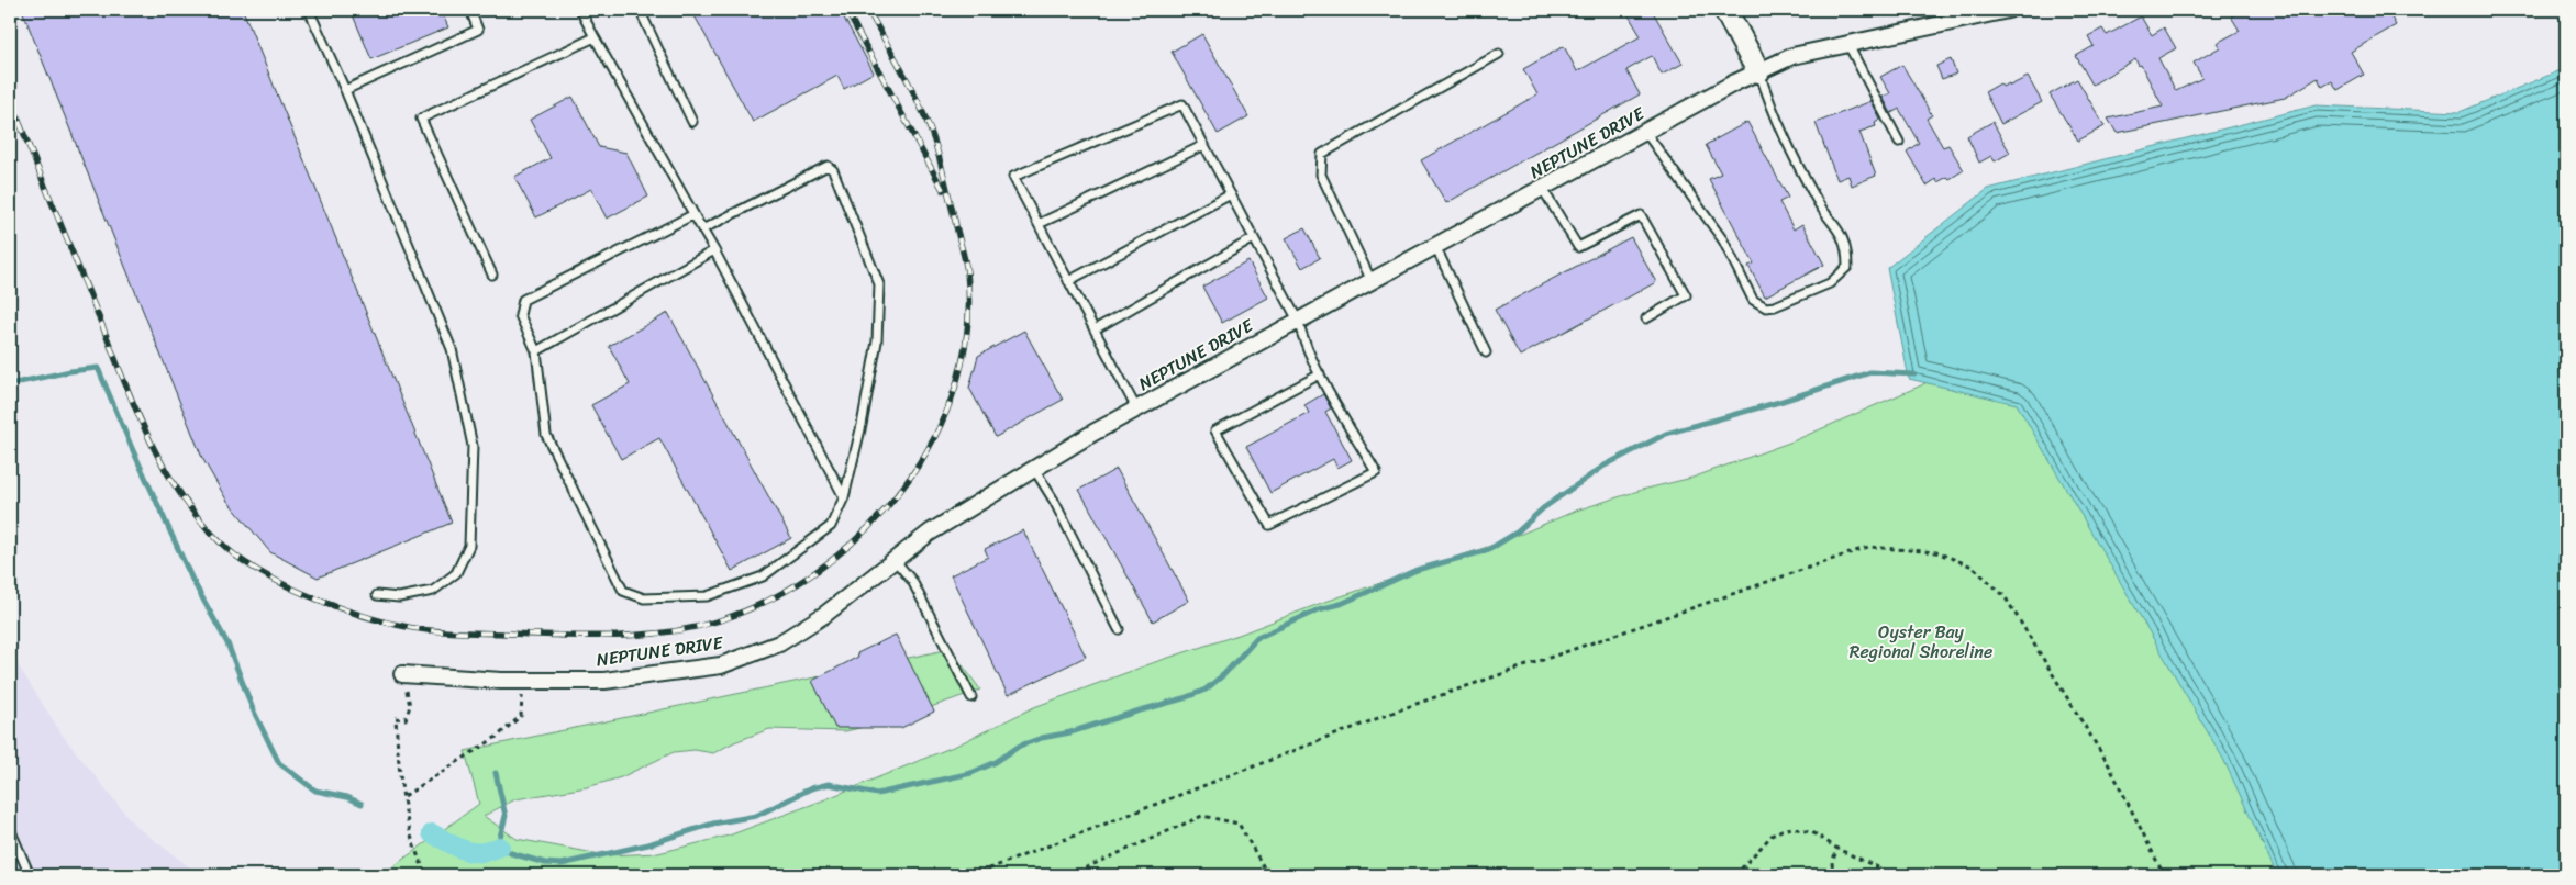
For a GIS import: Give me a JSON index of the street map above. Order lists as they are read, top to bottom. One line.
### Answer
{"streets":{"street":["NEPTUNE DRIVE"]},"parks":["Oyster Bay Regional Shoreline"]}
